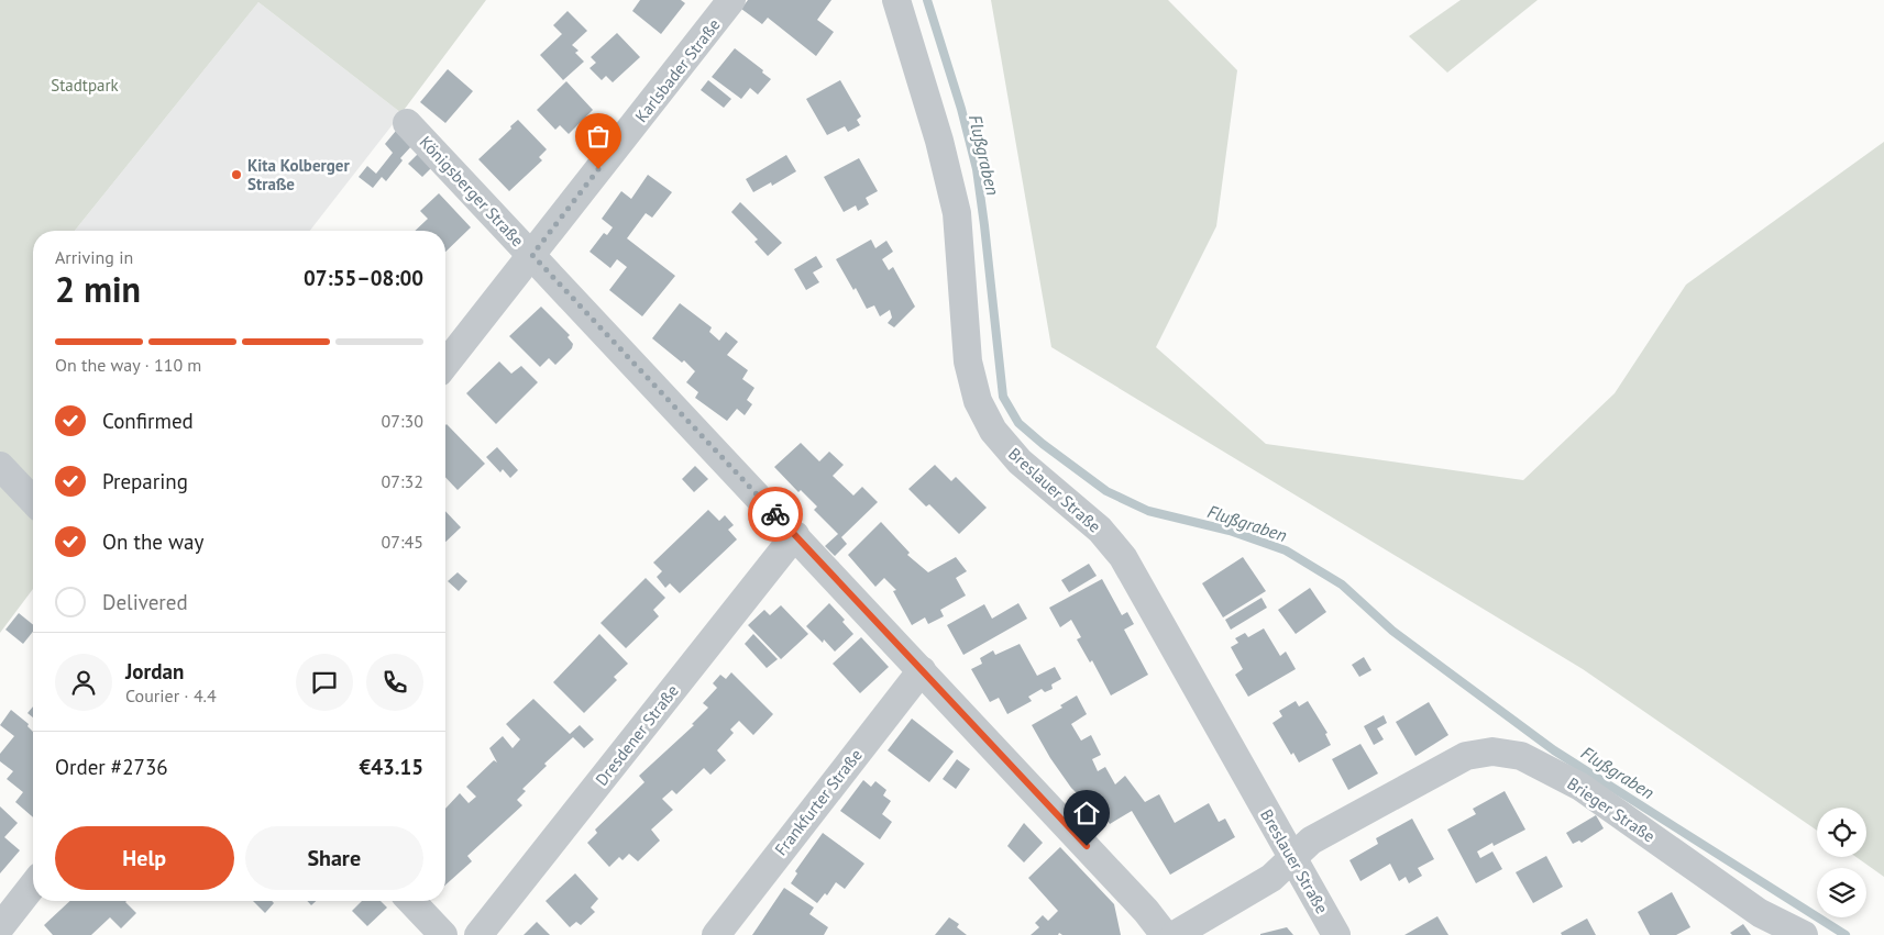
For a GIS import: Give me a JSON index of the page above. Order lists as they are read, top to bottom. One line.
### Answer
{"streets":{"street":["Karlsbader Straße","Königsberger Straße","Breslauer Straße","Dresdener Straße","Frankfurter Straße","Brieger Straße"]},"crossings":[["Karlsbader Straße","Königsberger Straße"],["Königsberger Straße","Dresdener Straße"],["Königsberger Straße","Frankfurter Straße"],["Breslauer Straße","Brieger Straße"]],"water":["Flußgraben"],"parks":["Stadtpark"],"places":["Kita Kolberger Straße"],"page":{"heading":["2 min","Arriving in","07:55–08:00"],"panel":["Jordan","Courier · 4.4","Order #2736","€43.15"],"bar":"On the way · 110 m","list":[["Confirmed","07:30"],["Preparing","07:32"],["On the way","07:45"],"Delivered"],"buttons":["Help","Share"]}}
